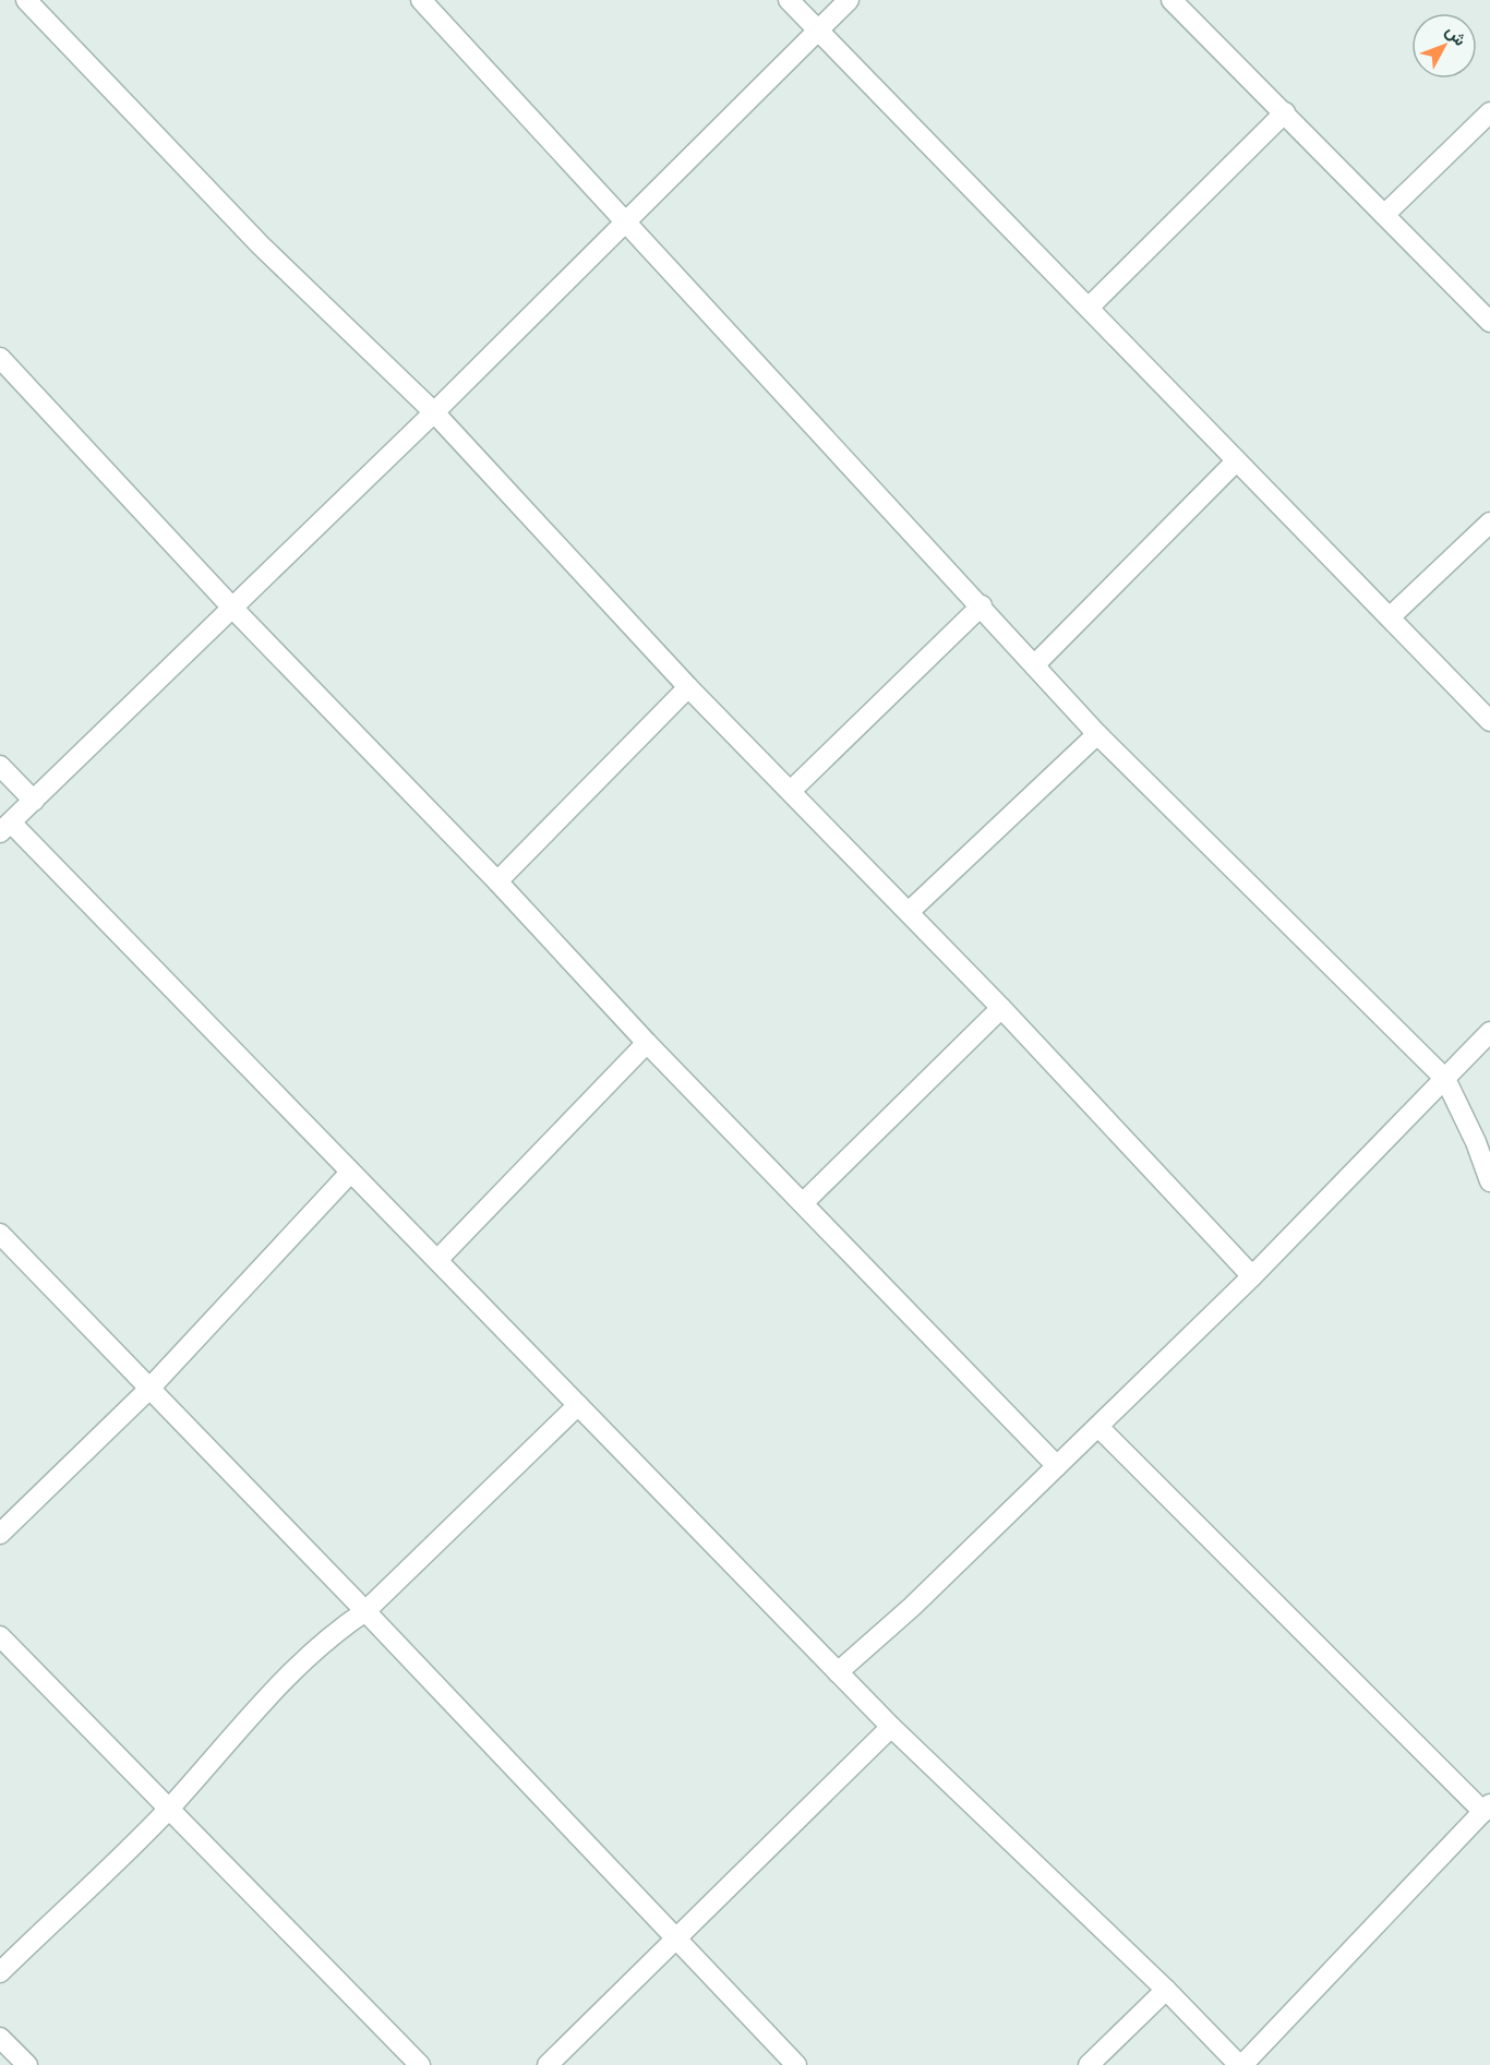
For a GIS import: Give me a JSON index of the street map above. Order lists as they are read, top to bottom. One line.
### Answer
{"north":"top right"}
